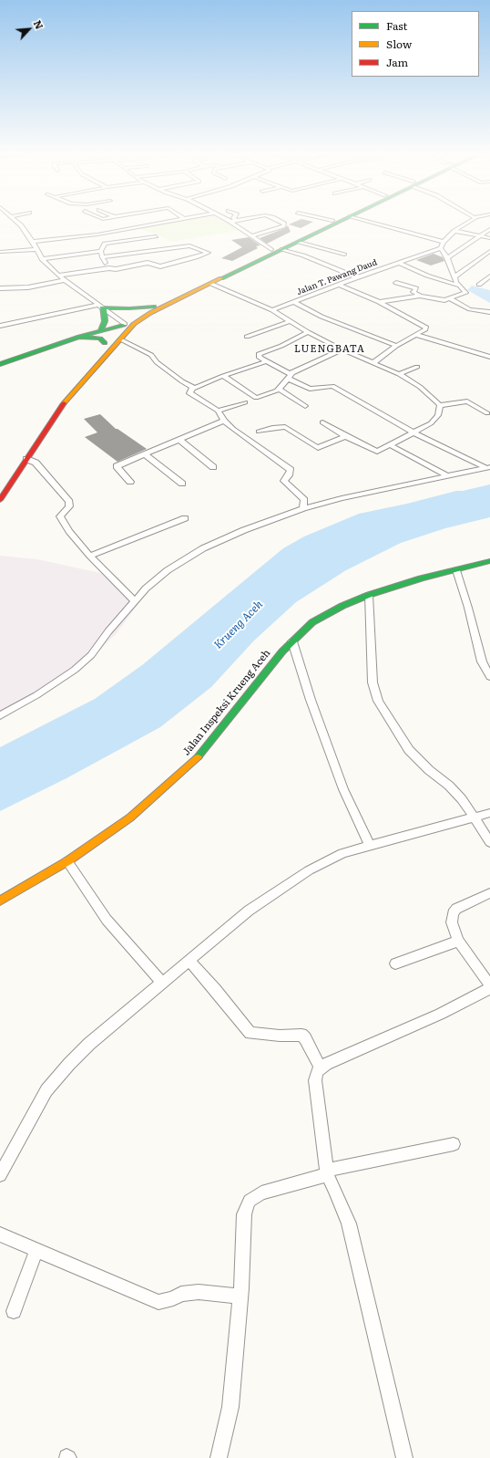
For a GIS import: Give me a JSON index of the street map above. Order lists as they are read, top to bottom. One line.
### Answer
{"streets":{"main road":["Jalan Inspeksi Krueng Aceh"],"street":["Jalan T. Pawang Daud"]},"districts":["LUENGBATA"],"water":["Krueng Aceh"],"legend":["Fast","Slow","Jam"],"north":"top right"}
